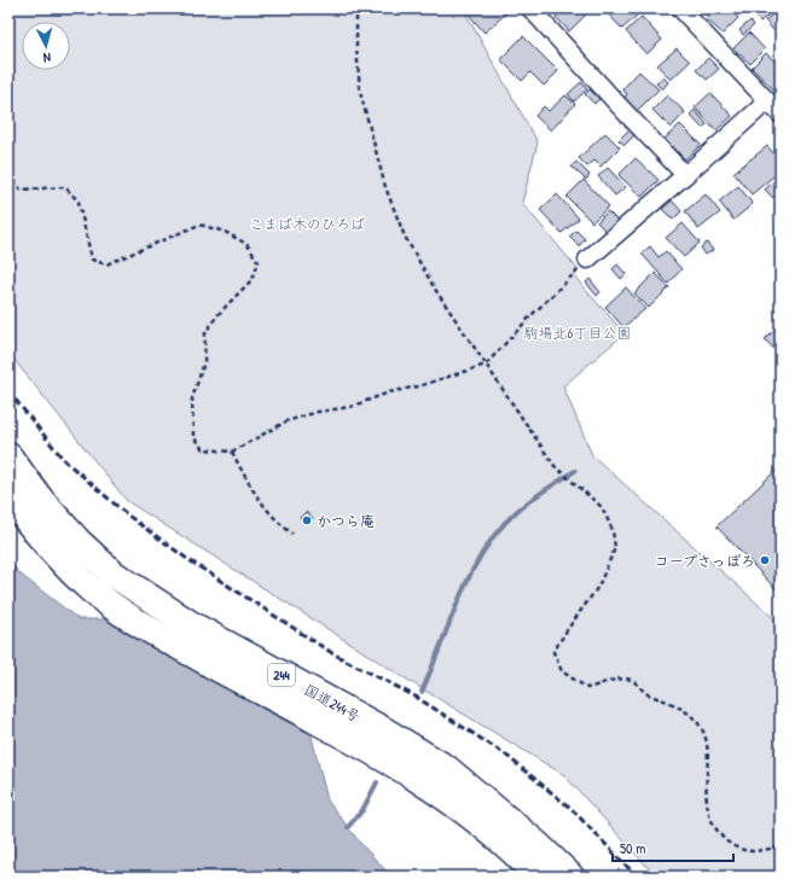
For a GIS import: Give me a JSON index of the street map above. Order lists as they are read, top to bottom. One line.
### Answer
{"streets":{"highway":["244","国道244号"]},"parks":["こまば木のひろば","駒場北6丁目公園"],"places":["かつら庵","コープさっぽろ"],"scale_bar":"50 m","north":"bottom"}
